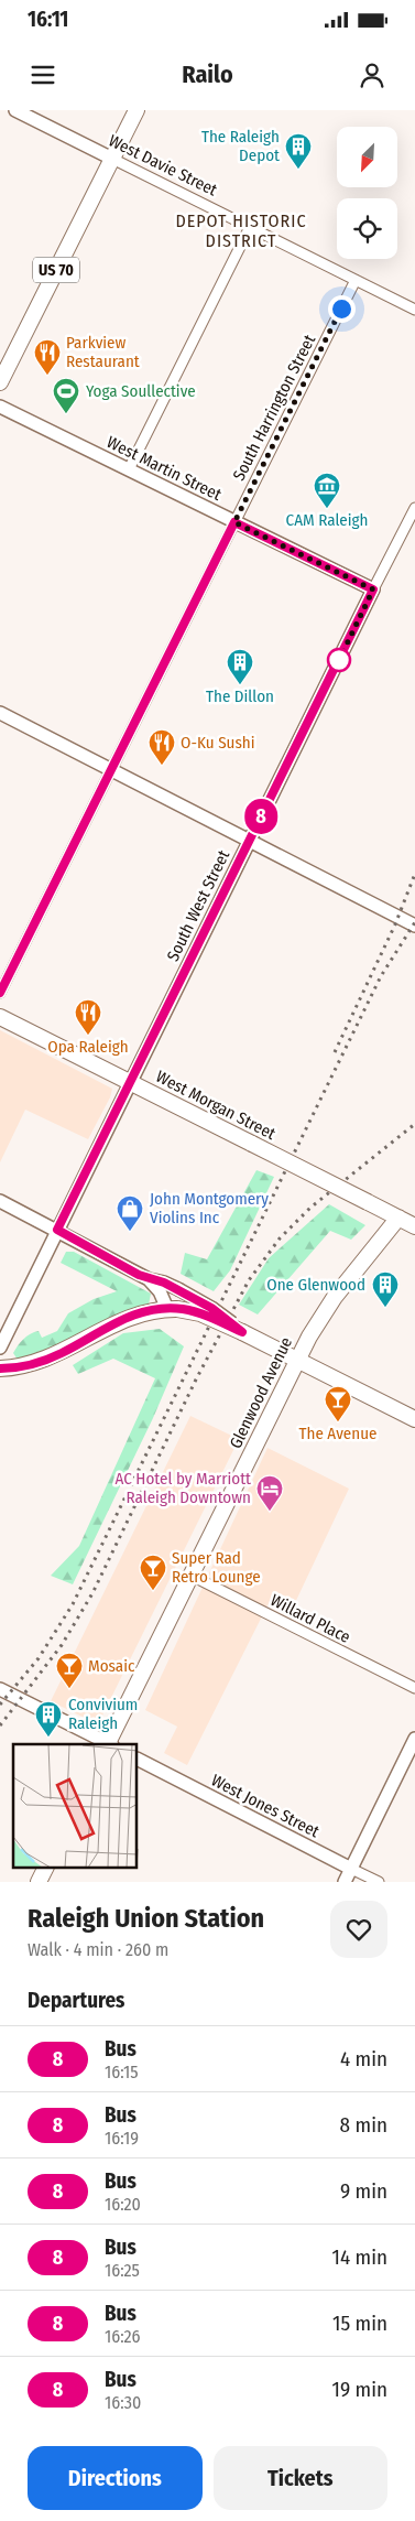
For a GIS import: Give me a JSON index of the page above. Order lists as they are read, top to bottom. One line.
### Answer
{"streets":{"main road":["US 70","West Morgan Street","Glenwood Avenue"],"street":["West Davie Street","South Harrington Street","West Martin Street","South West Street","Willard Place","West Jones Street"]},"crossings":[["West Davie Street","US 70"],["West Davie Street","South Harrington Street"],["South Harrington Street","West Martin Street"],["West Martin Street","South West Street"],["South West Street","West Morgan Street"],["West Morgan Street","Glenwood Avenue"],["Glenwood Avenue","Willard Place"]],"districts":["DEPOT HISTORIC DISTRICT"],"places":{"building":["The Raleigh Depot","The Dillon","One Glenwood","Convivium Raleigh"],"restaurant":["Parkview Restaurant","O-Ku Sushi","Opa Raleigh"],"sports":["Yoga Soullective"],"museum":["CAM Raleigh"],"shop":["John Montgomery Violins Inc"],"bar":["The Avenue","Super Rad Retro Lounge","Mosaic"],"hotel":["AC Hotel by Marriott Raleigh Downtown"]},"lines":["bus line 8"],"north":"bottom left","page":{"status":"16:11","header":"Railo","on_map":"8","heading":[["Raleigh Union Station","Walk · 4 min · 260 m"],"Departures"],"list":[{"mark":"8","name":"Bus","note":"16:15","value":"4 min"},{"mark":"8","name":"Bus","note":"16:19","value":"8 min"},{"mark":"8","name":"Bus","note":"16:20","value":"9 min"},{"mark":"8","name":"Bus","note":"16:25","value":"14 min"},{"mark":"8","name":"Bus","note":"16:26","value":"15 min"},{"mark":"8","name":"Bus","note":"16:30","value":"19 min"}],"buttons":["Directions","Tickets"]}}
